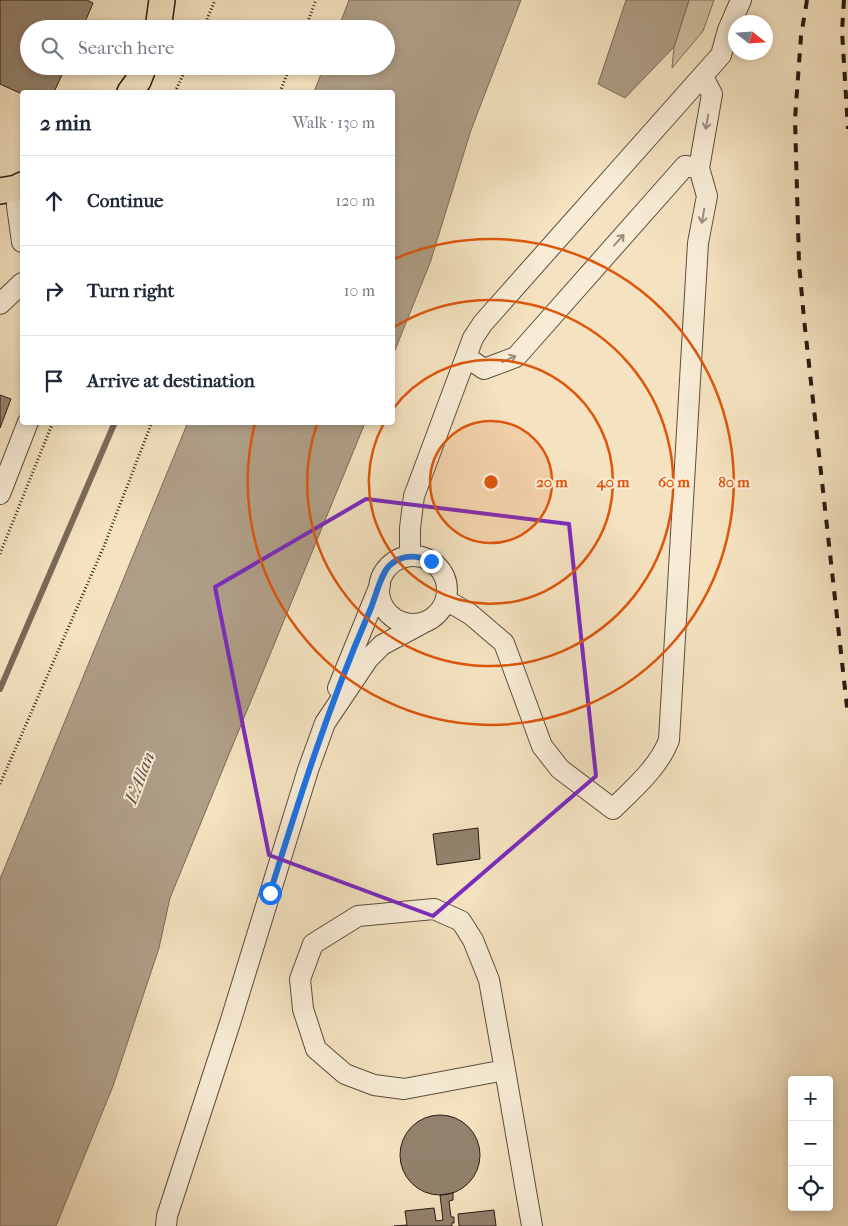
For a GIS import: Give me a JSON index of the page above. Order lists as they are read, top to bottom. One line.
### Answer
{"water":["L'Allan"],"north":"right","page":{"search":"Search here","heading":["2 min","Walk · 130 m"],"list":[["Continue","120 m"],["Turn right","10 m"],"Arrive at destination"],"map_buttons":["+","−"]},"rings":["20 m","40 m","60 m","80 m"]}
